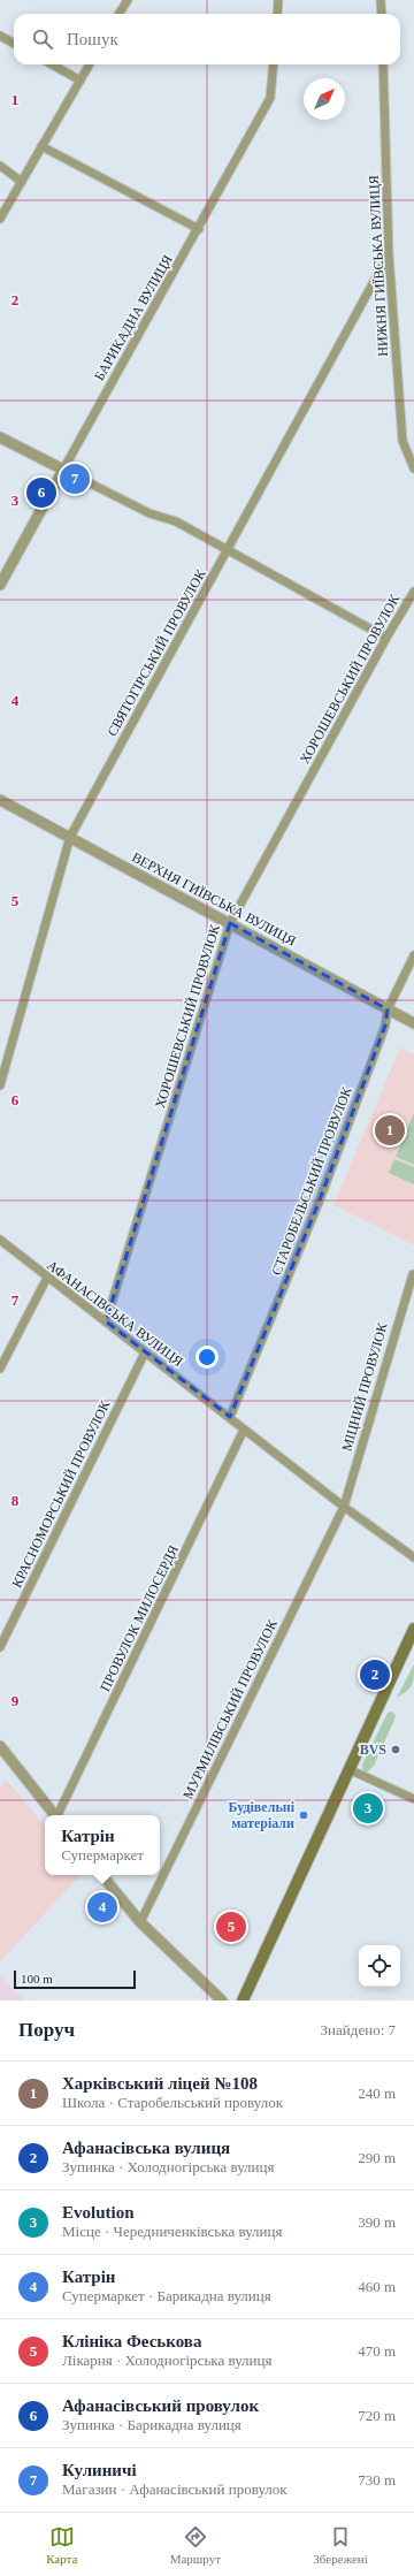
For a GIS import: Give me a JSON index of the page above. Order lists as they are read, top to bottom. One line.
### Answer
{"streets":{"street":["НИЖНЯ ГИЇВСЬКА ВУЛИЦЯ","БАРИКАДНА ВУЛИЦЯ","СВЯТОГІРСЬКИЙ ПРОВУЛОК","ХОРОШЕВСЬКИЙ ПРОВУЛОК","ВЕРХНЯ ГИЇВСЬКА ВУЛИЦЯ","СТАРОБЕЛЬСЬКИЙ ПРОВУЛОК","АФАНАСІВСЬКА ВУЛИЦЯ","МІЦНИЙ ПРОВУЛОК","КРАСНОМОРСЬКИЙ ПРОВУЛОК","ПРОВУЛОК МИЛОСЕРДЯ","МУРМИЛІВСЬКИЙ ПРОВУЛОК"]},"crossings":[["НИЖНЯ ГИЇВСЬКА ВУЛИЦЯ","СВЯТОГІРСЬКИЙ ПРОВУЛОК"],["СВЯТОГІРСЬКИЙ ПРОВУЛОК","ВЕРХНЯ ГИЇВСЬКА ВУЛИЦЯ"],["ХОРОШЕВСЬКИЙ ПРОВУЛОК","ВЕРХНЯ ГИЇВСЬКА ВУЛИЦЯ"],["ХОРОШЕВСЬКИЙ ПРОВУЛОК","АФАНАСІВСЬКА ВУЛИЦЯ"],["ВЕРХНЯ ГИЇВСЬКА ВУЛИЦЯ","СТАРОБЕЛЬСЬКИЙ ПРОВУЛОК"],["СТАРОБЕЛЬСЬКИЙ ПРОВУЛОК","АФАНАСІВСЬКА ВУЛИЦЯ"],["АФАНАСІВСЬКА ВУЛИЦЯ","МІЦНИЙ ПРОВУЛОК"],["АФАНАСІВСЬКА ВУЛИЦЯ","КРАСНОМОРСЬКИЙ ПРОВУЛОК"],["АФАНАСІВСЬКА ВУЛИЦЯ","ПРОВУЛОК МИЛОСЕРДЯ"],["АФАНАСІВСЬКА ВУЛИЦЯ","МУРМИЛІВСЬКИЙ ПРОВУЛОК"],["МІЦНИЙ ПРОВУЛОК","МУРМИЛІВСЬКИЙ ПРОВУЛОК"]],"places":["BVS","Будівельні матеріали"],"scale_bar":"100 m","north":"top right","page":{"search":"Пошук","pins":["7","6","1","2","3","4","5"],"popup":["Катрін","Супермаркет"],"scale":"100 m","heading":["Поруч","Знайдено: 7"],"list":[{"mark":"1","name":"Харківський ліцей №108","note":"Школа · Старобельський провулок","value":"240 m"},{"mark":"2","name":"Афанасівська вулиця","note":"Зупинка · Холодногірська вулиця","value":"290 m"},{"mark":"3","name":"Evolution","note":"Місце · Чередниченківська вулиця","value":"390 m"},{"mark":"4","name":"Катрін","note":"Супермаркет · Барикадна вулиця","value":"460 m"},{"mark":"5","name":"Клініка Феськова","note":"Лікарня · Холодногірська вулиця","value":"470 m"},{"mark":"6","name":"Афанасівський провулок","note":"Зупинка · Барикадна вулиця","value":"720 m"},{"mark":"7","name":"Кулиничі","note":"Магазин · Афанасівський провулок","value":"730 m"}],"nav":["Карта","Маршрут","Збережені"]},"grid":{"rows":["1","2","3","4","5","6","7","8","9"]}}
